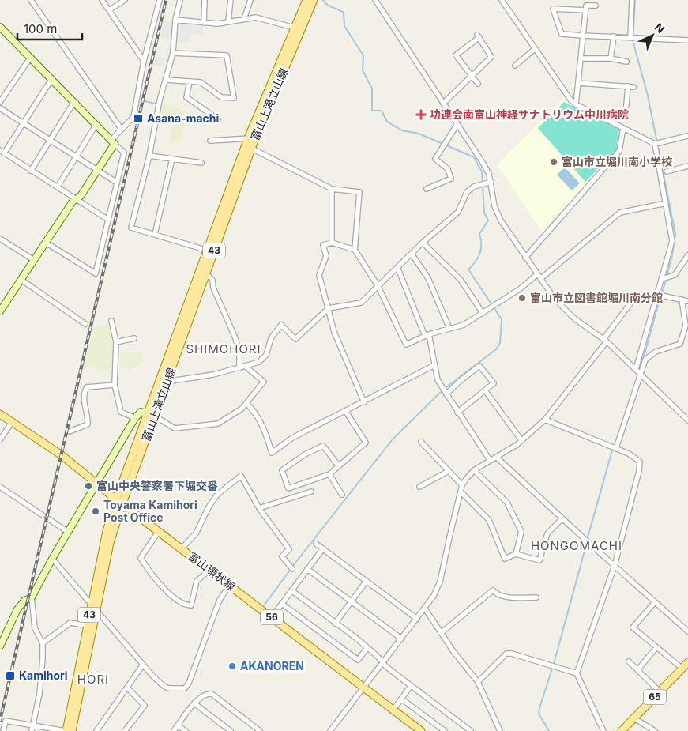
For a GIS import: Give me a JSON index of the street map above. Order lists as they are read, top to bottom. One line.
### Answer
{"streets":{"main road":["富山上滝立山線","43","富山環状線","56","65"]},"crossings":[["富山上滝立山線","富山環状線"]],"districts":["SHIMOHORI","HONGOMACHI","HORI"],"places":{"health":["功連会南富山神経サナトリウム中川病院"],"transit":["Asana-machi","Kamihori"],"other":["富山市立堀川南小学校","富山市立図書館堀川南分館","富山中央警察署下堀交番","Toyama Kamihori Post Office","AKANOREN"]},"scale_bar":"100 m","north":"top right"}
